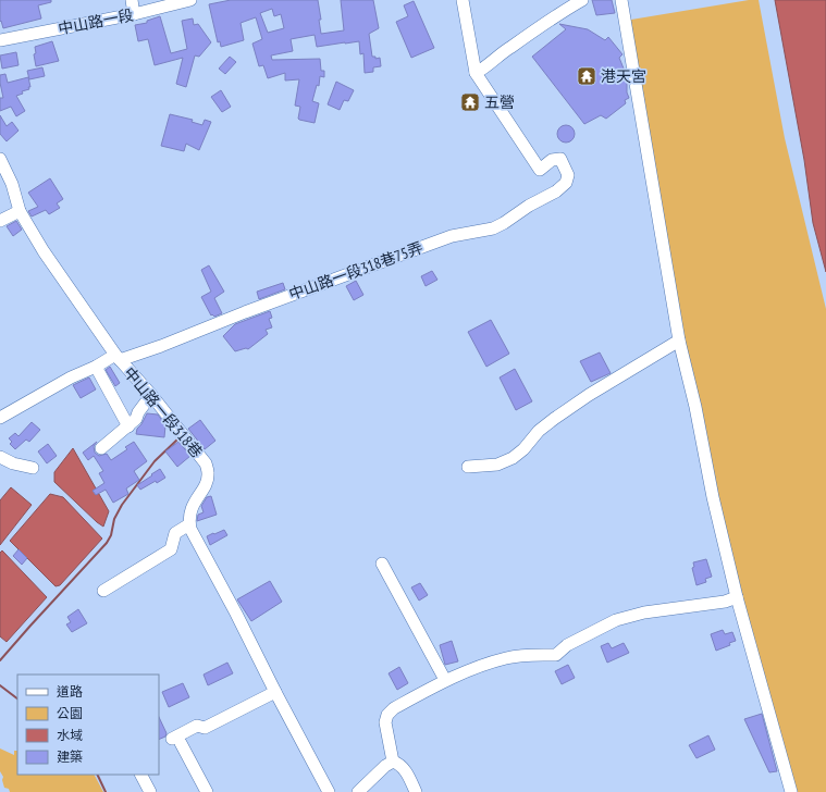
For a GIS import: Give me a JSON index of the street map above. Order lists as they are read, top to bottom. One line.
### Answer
{"streets":{"street":["中山路一段","中山路一段318巷75弄","中山路一段318巷"]},"crossings":[["中山路一段318巷75弄","中山路一段318巷"]],"places":{"temple":["港天宮","五營"]},"legend":["道路","公園","水域","建築"]}
